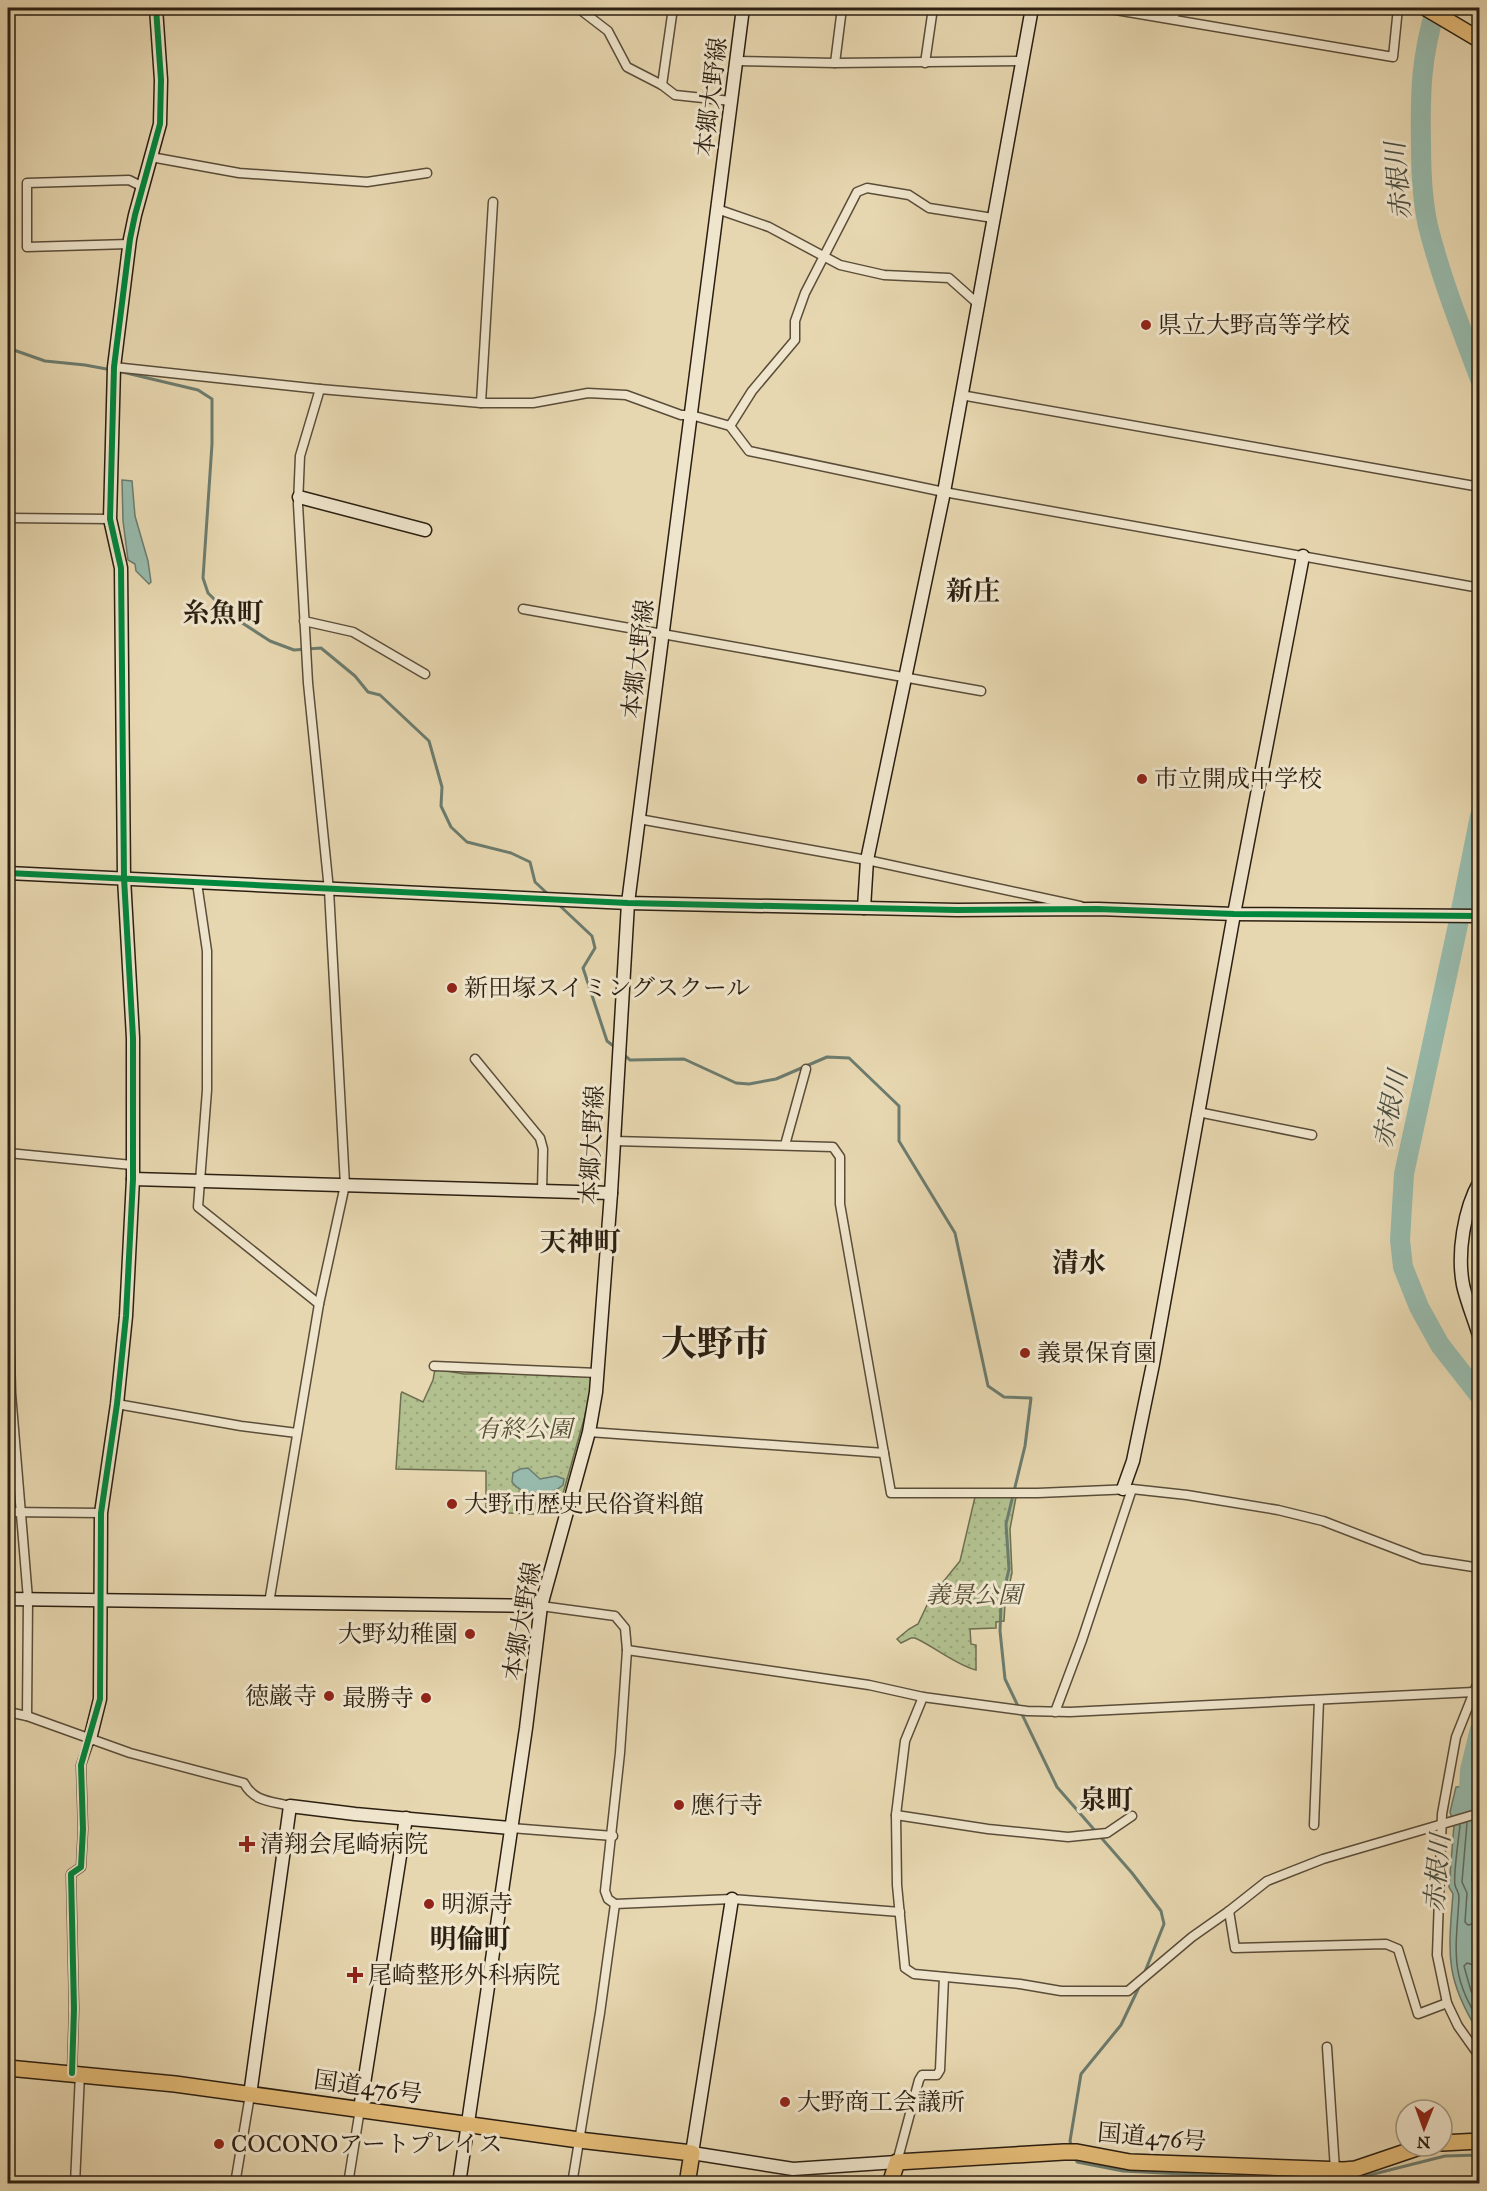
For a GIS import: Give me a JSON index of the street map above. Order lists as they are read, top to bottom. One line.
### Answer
{"streets":{"highway":["国道476号"],"street":["本郷大野線"]},"crossings":[["本郷大野線","国道476号"]],"districts":["新庄","糸魚町","天神町","清水","大野市","泉町","明倫町"],"water":["赤根川"],"parks":["有終公園","義景公園"],"places":{"other":["県立大野高等学校","市立開成中学校","新田塚スイミングスクール","義景保育園","大野市歴史民俗資料館","大野幼稚園","徳巌寺","最勝寺","應行寺","明源寺","大野商工会議所","COCONOアートプレイス"],"health":["清翔会尾崎病院","尾崎整形外科病院"]},"north":"bottom"}
